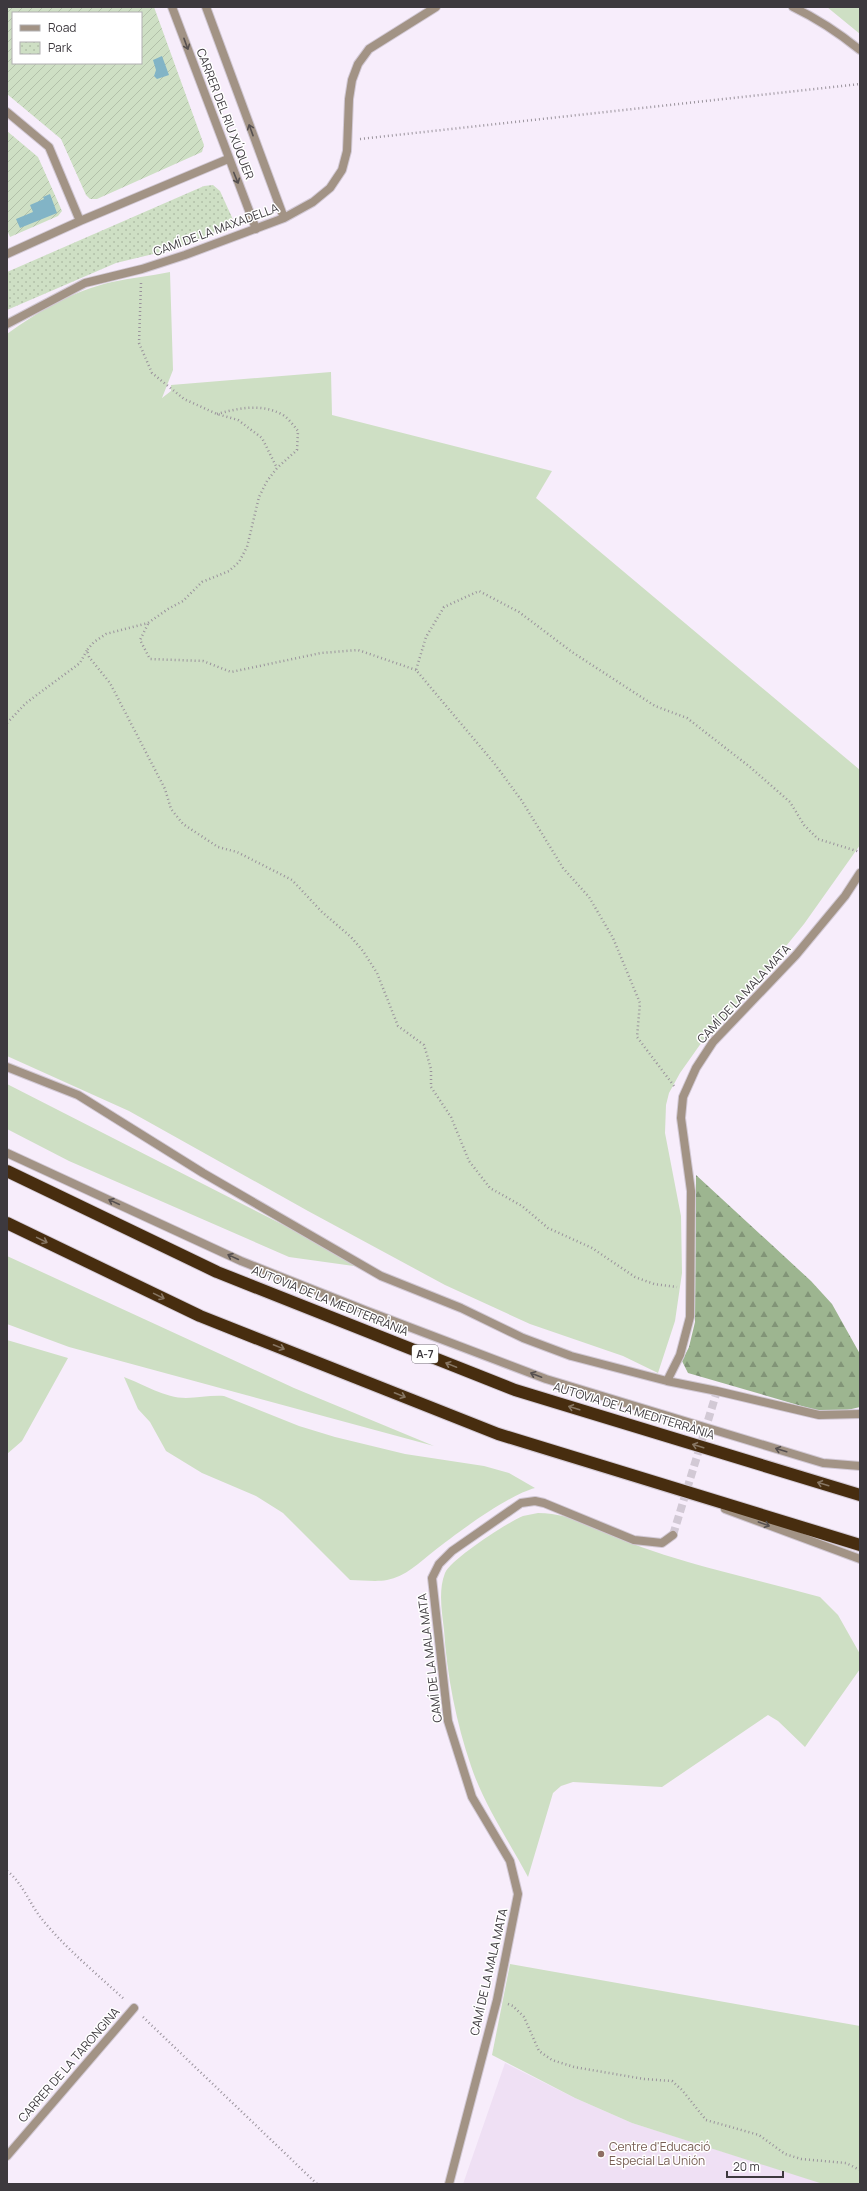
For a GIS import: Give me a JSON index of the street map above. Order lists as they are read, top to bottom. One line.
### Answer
{"streets":{"highway":["AUTOVIA DE LA MEDITERRÀNIA","A-7"],"street":["CARRER DEL RIU XÚQUER","CAMÍ DE LA MAXADELLA","CAMÍ DE LA MALA MATA","CARRER DE LA TARONGINA"]},"crossings":[["CARRER DEL RIU XÚQUER","CAMÍ DE LA MAXADELLA"]],"places":["Centre d'Educació Especial La Unión"],"legend":["Road","Park"],"scale_bar":"20 m"}
